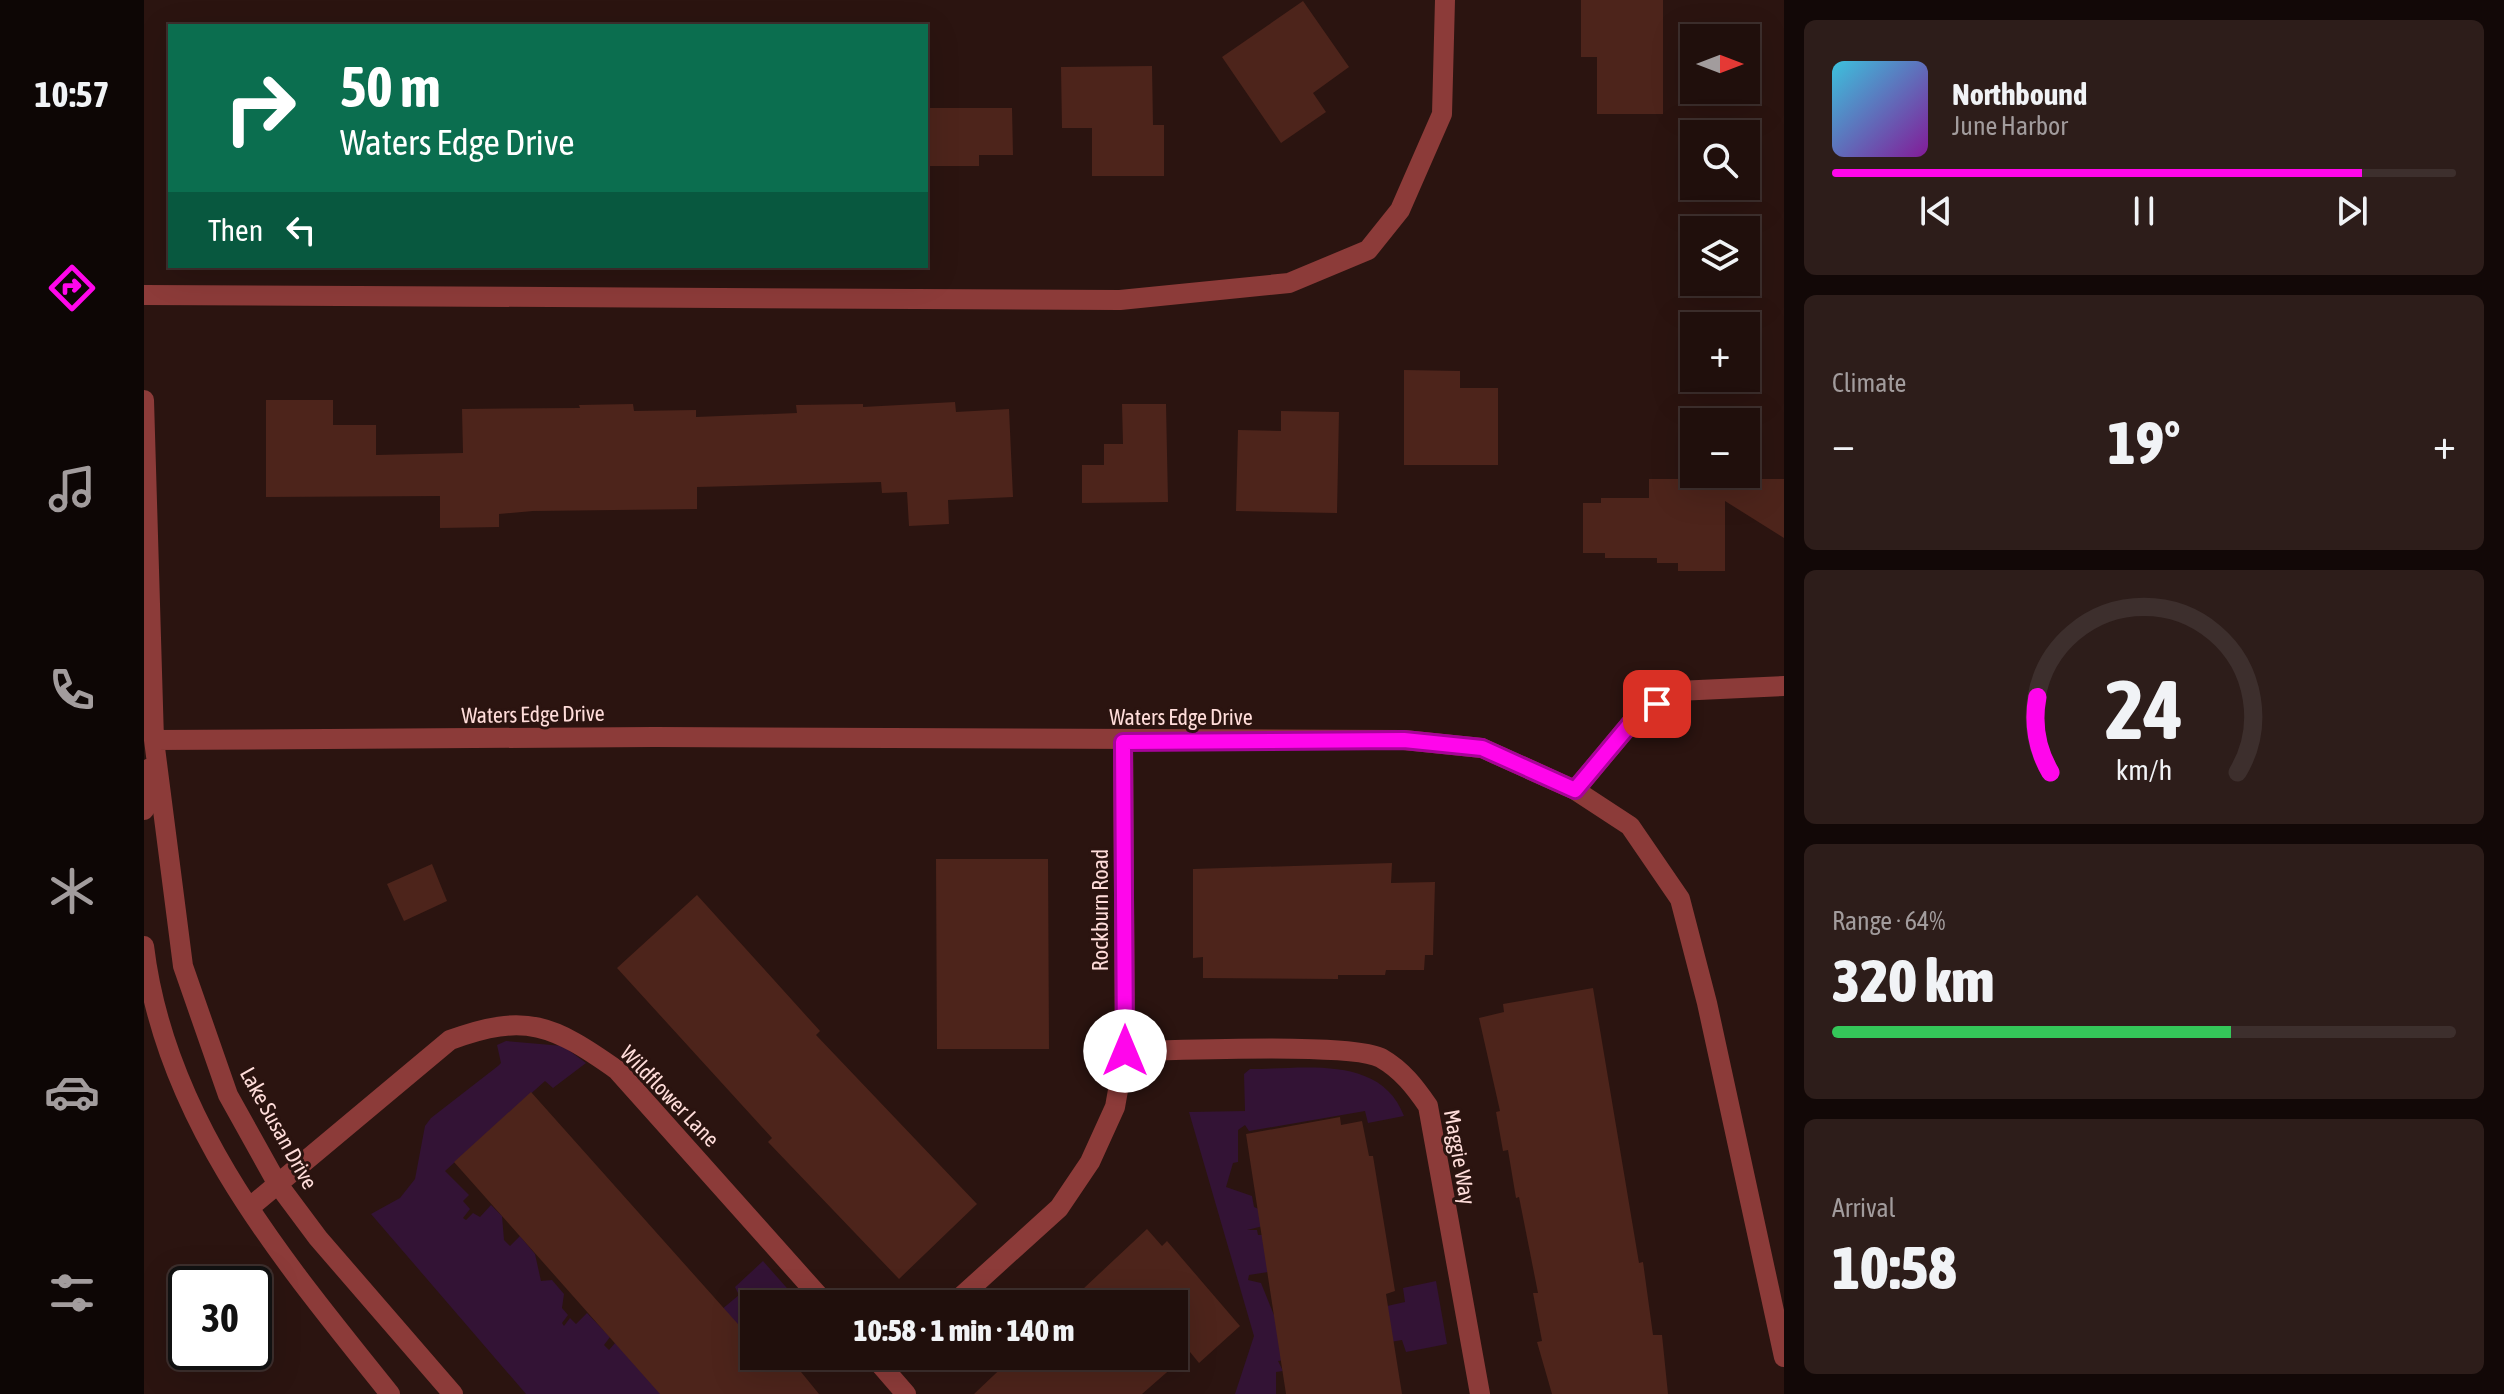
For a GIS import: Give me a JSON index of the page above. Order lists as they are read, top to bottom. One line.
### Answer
{"streets":{"street":["Waters Edge Drive","Rockburn Road","Wildflower Lane","Lake Susan Drive","Maggie Way"]},"crossings":[["Waters Edge Drive","Rockburn Road"],["Waters Edge Drive","Lake Susan Drive"],["Rockburn Road","Maggie Way"],["Wildflower Lane","Lake Susan Drive"]],"north":"right","page":{"tabs":"10:57","map_buttons":["+","−"],"turn":["50 m","Waters Edge Drive"],"song":["Northbound","June Harbor"],"then":"Then","tile":["Climate",["Range · 64%","320 km"],["Arrival","10:58"]],"heat":["−","19°","+"],"limit":"30","trip":"10:58 · 1 min · 140 m","gauge":["24","km/h"]}}
